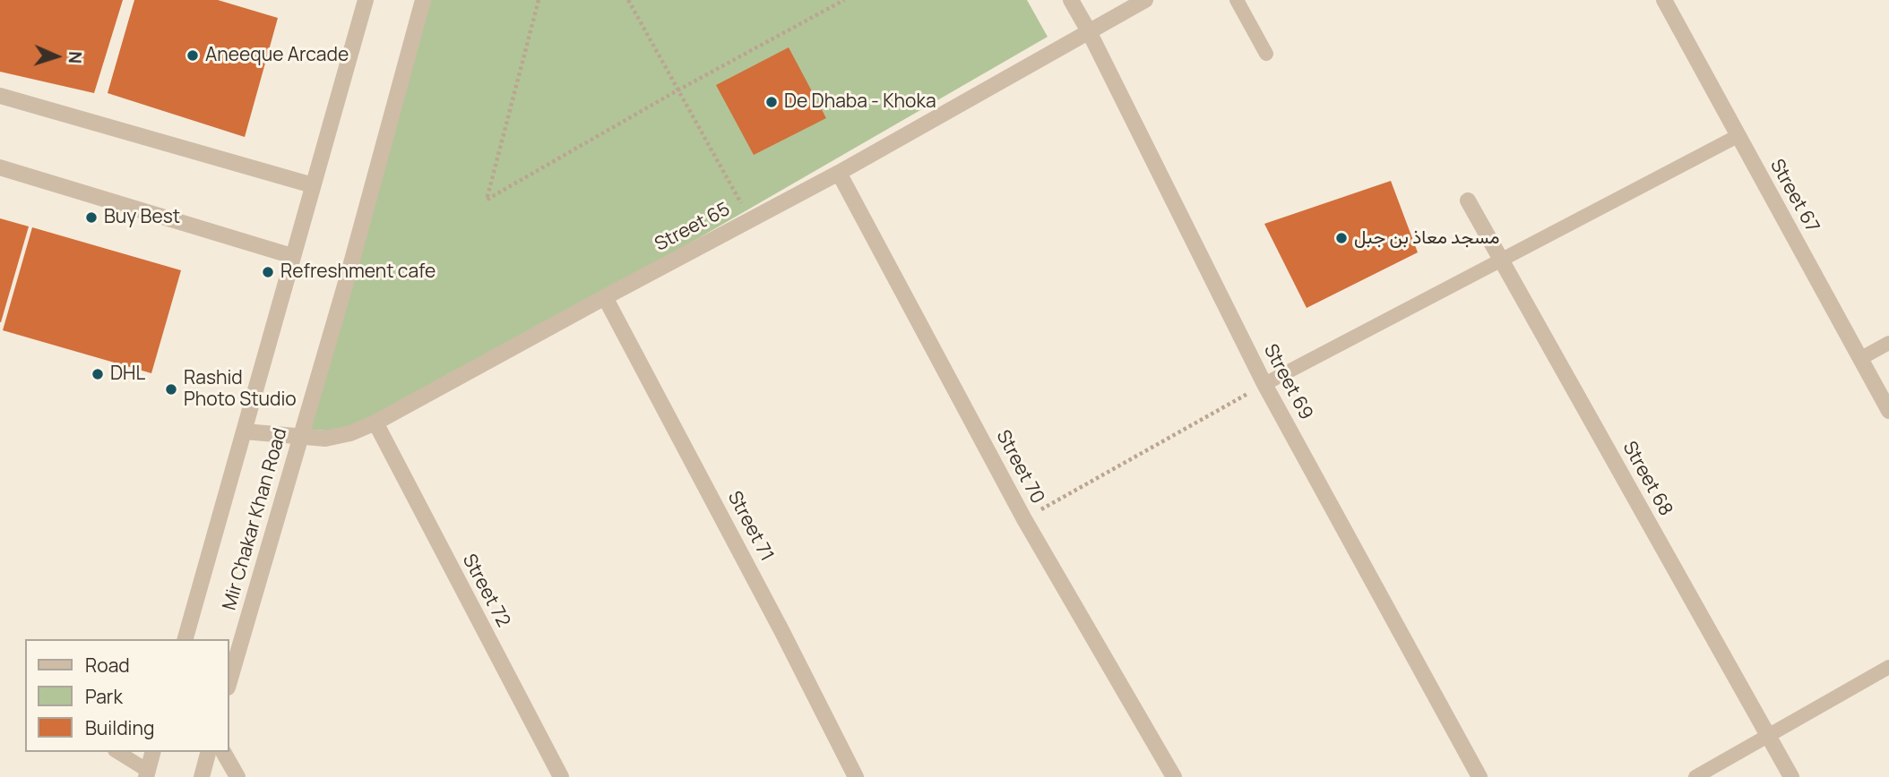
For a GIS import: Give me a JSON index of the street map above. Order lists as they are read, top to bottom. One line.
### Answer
{"streets":{"street":["Street 67","Street 65","Street 69","Street 70","Street 68","Mir Chakar Khan Road","Street 71","Street 72"]},"crossings":[["Street 65","Street 69"],["Street 65","Street 70"],["Street 65","Mir Chakar Khan Road"],["Street 65","Street 71"],["Street 65","Street 72"]],"places":["Aneeque Arcade","De Dhaba - Khoka","Buy Best","مسجد معاذ بن جبل","Refreshment cafe","DHL","Rashid Photo Studio"],"legend":["Road","Park","Building"],"north":"right"}
